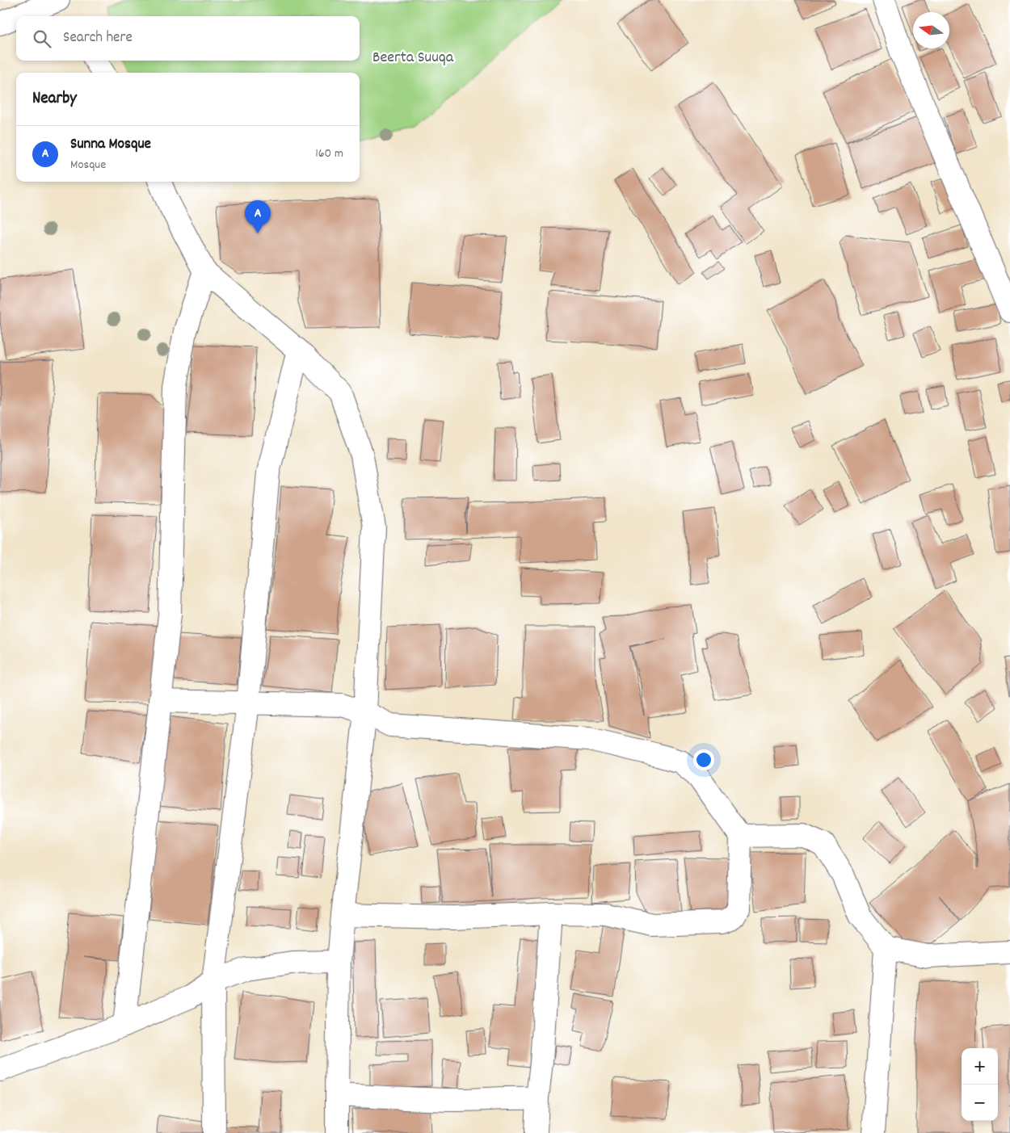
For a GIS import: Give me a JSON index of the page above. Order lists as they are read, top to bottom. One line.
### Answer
{"parks":["Beerta Suuqa"],"north":"left","page":{"search":"Search here","heading":"Nearby","list":[{"mark":"A","name":"Sunna Mosque","note":"Mosque","value":"160 m"}],"pins":"A","map_buttons":["+","−"]}}
